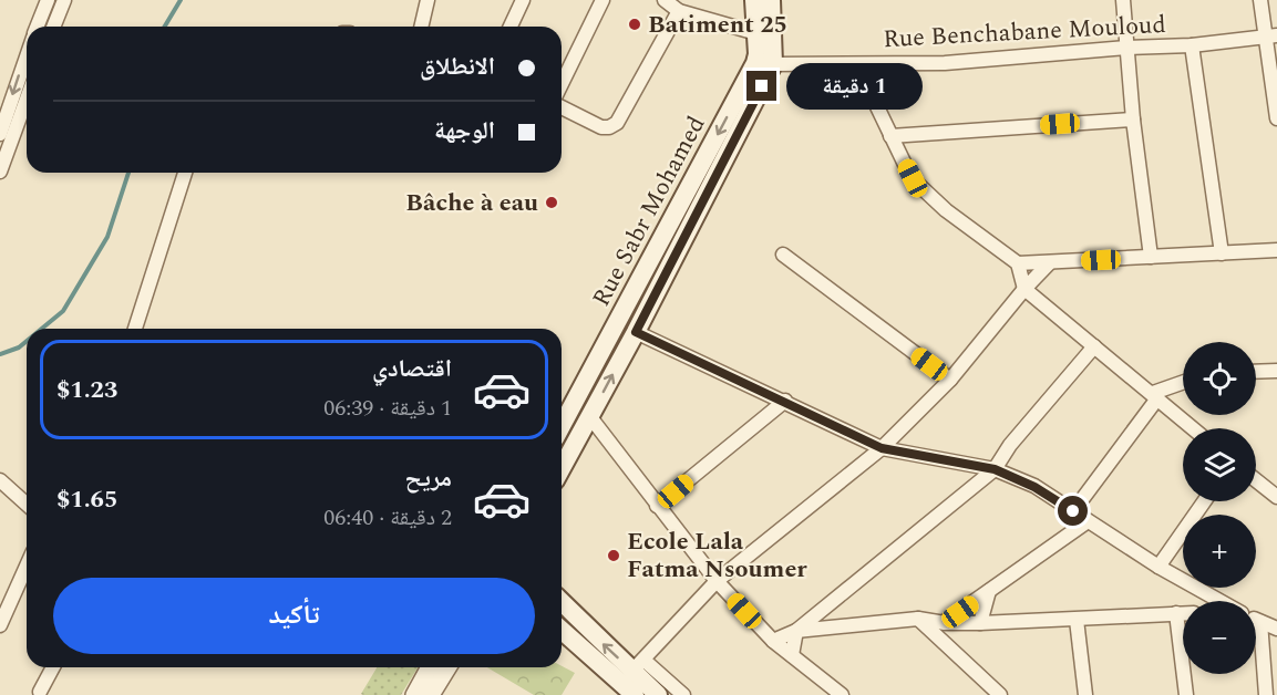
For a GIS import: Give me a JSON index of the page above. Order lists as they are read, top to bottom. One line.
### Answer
{"streets":{"main road":["Rue Sabr Mohamed"],"street":["Rue Benchabane Mouloud"]},"places":["Batiment 25","Bâche à eau","Ecole Lala Fatma Nsoumer"],"page":{"banner":["الانطلاق","الوجهة"],"bubble":"1 دقيقة","list":[{"name":"اقتصادي","note":"1 دقيقة · 06:39","value":"$1.23"},{"name":"مريح","note":"2 دقيقة · 06:40","value":"$1.65"}],"map_buttons":["+","−"],"buttons":"تأكيد"}}
